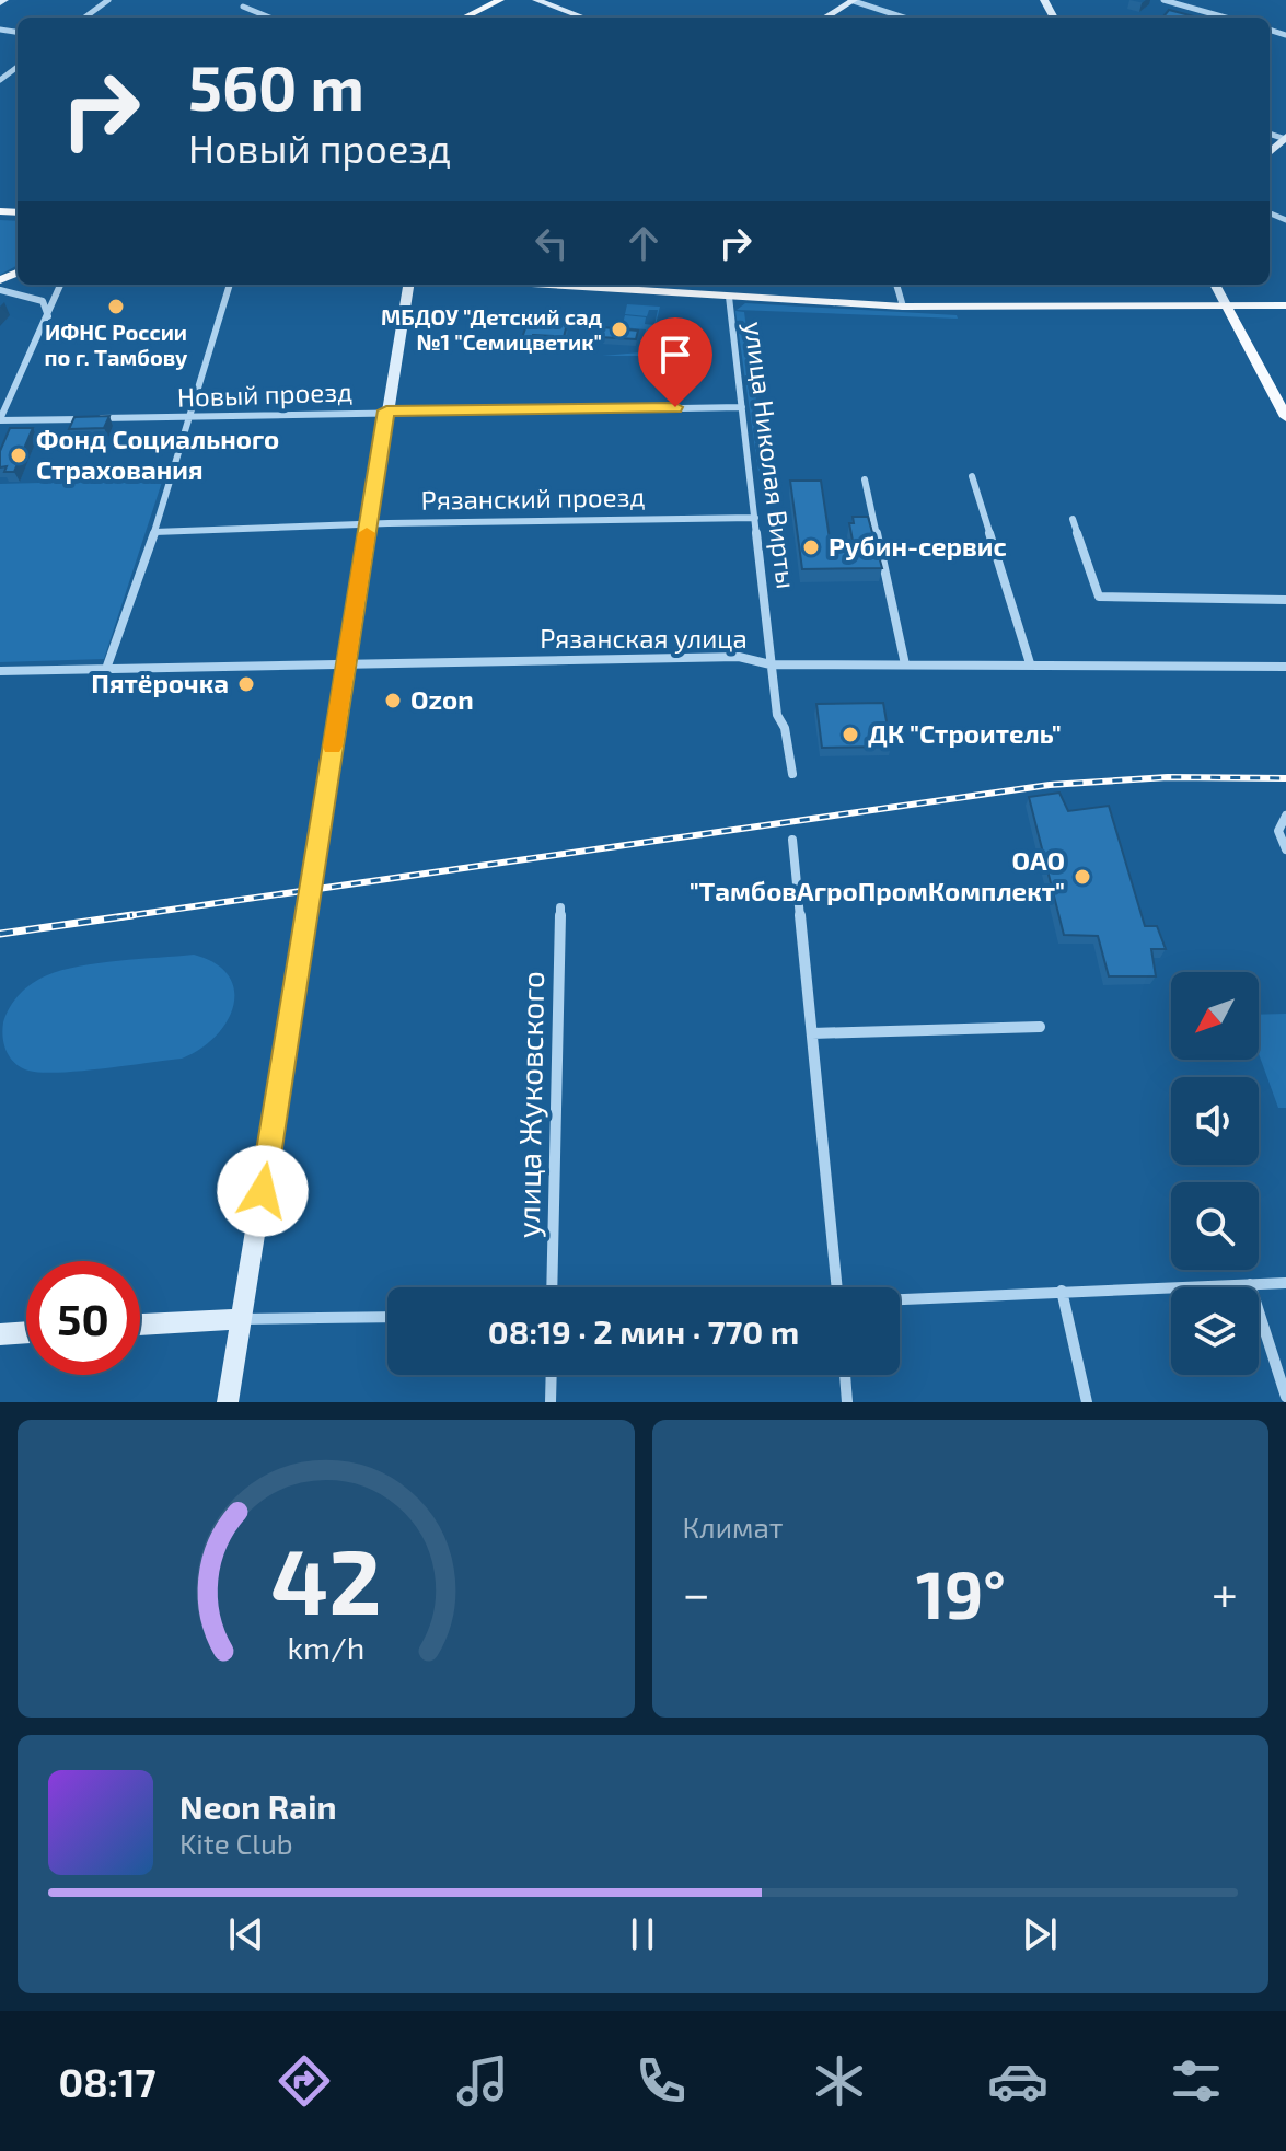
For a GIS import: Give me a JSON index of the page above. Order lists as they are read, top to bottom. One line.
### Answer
{"streets":{"street":["Новый проезд","улица Николая Вирты","Рязанский проезд","Рязанская улица","улица Жуковского"]},"crossings":[["Новый проезд","улица Николая Вирты"],["улица Николая Вирты","Рязанский проезд"],["улица Николая Вирты","Рязанская улица"]],"places":["ИФНС России по г. Тамбову","МБДОУ \"Детский сад №1 \"Семицветик\"","Фонд Социального Страхования","Рубин-сервис","Пятёрочка","Ozon","ДК \"Строитель\"","ОАО \"ТамбовАгроПромКомплект\""],"north":"bottom left","page":{"turn":["560 m","Новый проезд"],"limit":"50","trip":"08:19 · 2 мин · 770 m","tile":"Климат","heat":["−","19°","+"],"song":["Neon Rain","Kite Club"],"tabs":"08:17","gauge":["42","km/h"]}}
